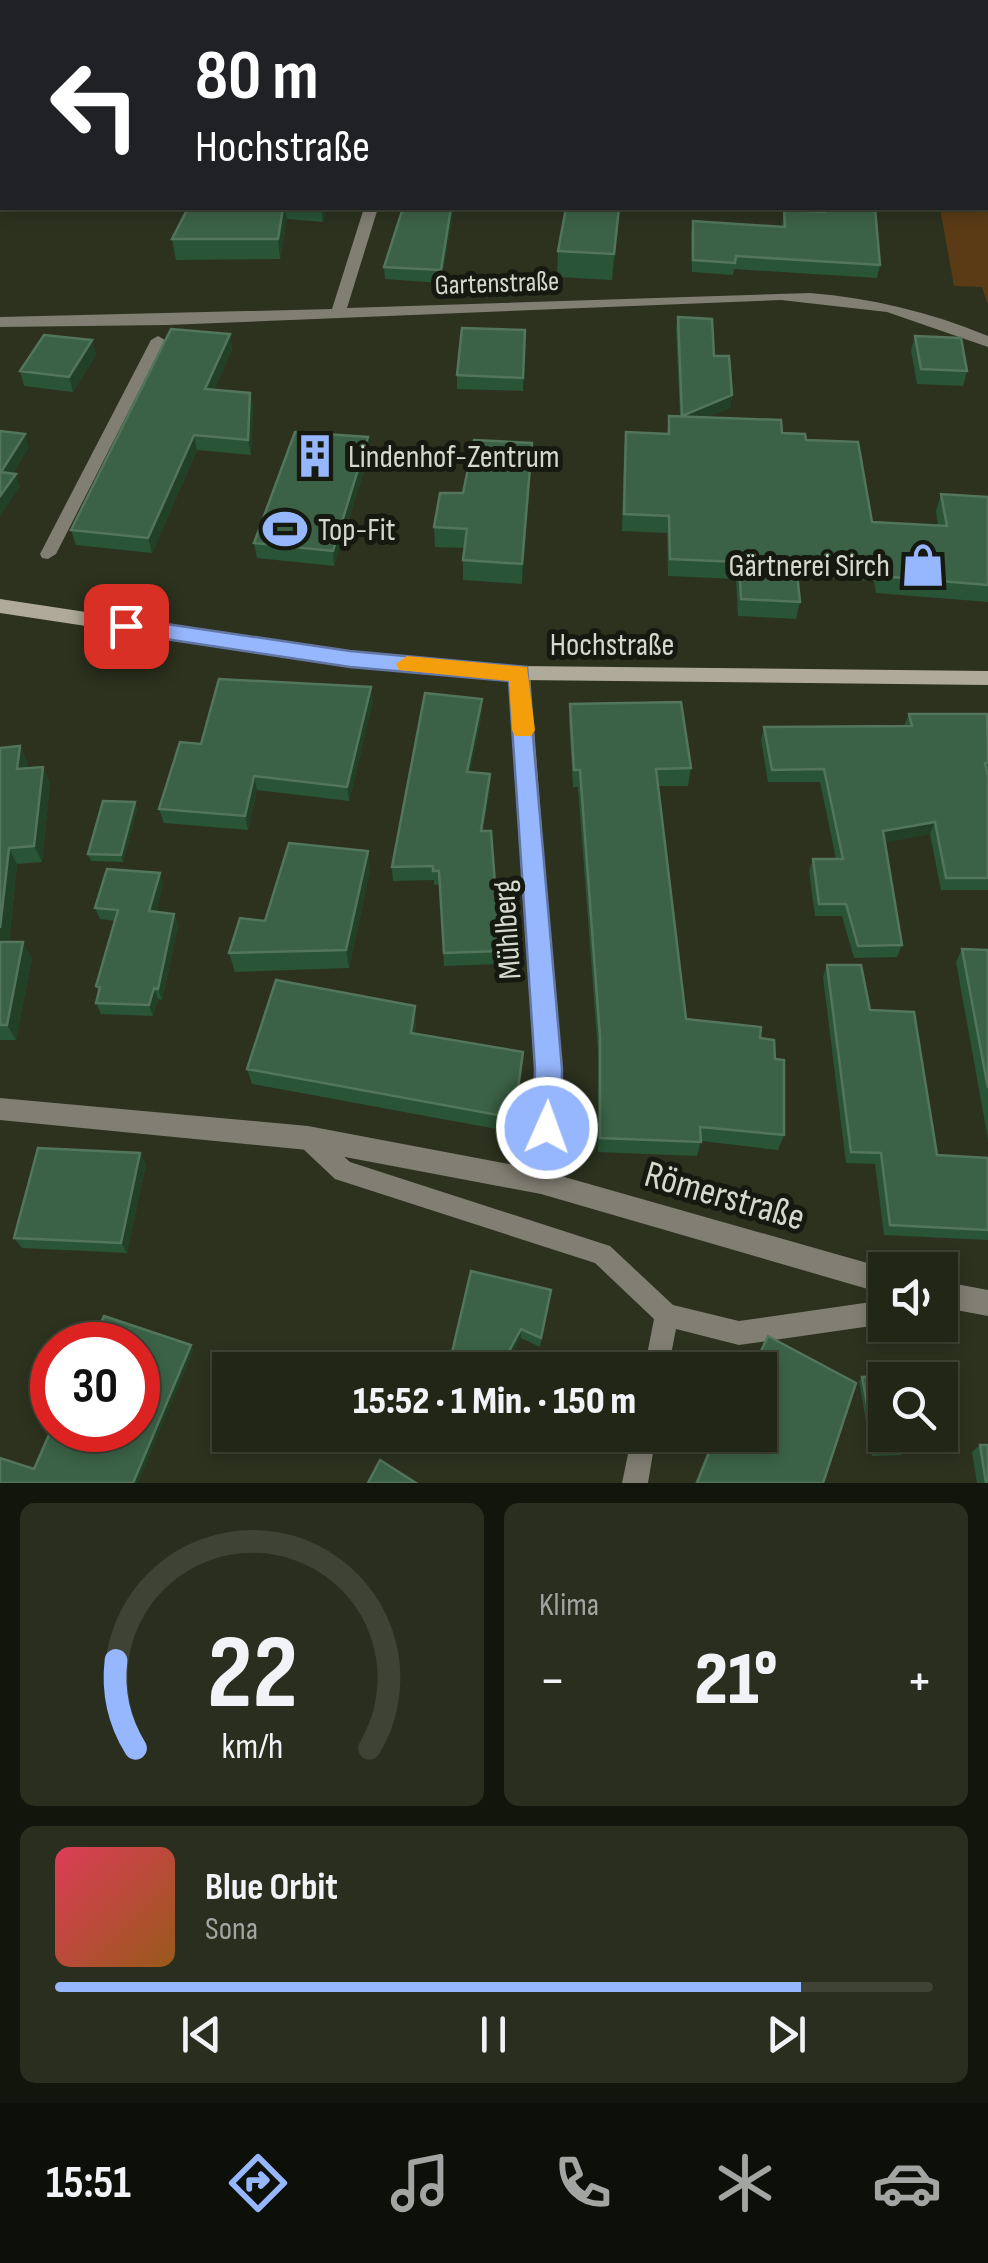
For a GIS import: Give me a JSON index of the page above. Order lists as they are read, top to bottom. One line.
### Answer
{"streets":{"street":["Gartenstraße","Hochstraße","Mühlberg","Römerstraße"]},"crossings":[["Hochstraße","Mühlberg"],["Mühlberg","Römerstraße"]],"places":{"building":["Lindenhof-Zentrum"],"sports":["Top-Fit"],"shop":["Gärtnerei Sirch"]},"page":{"turn":["80 m","Hochstraße"],"limit":"30","trip":"15:52 · 1 Min. · 150 m","tile":"Klima","heat":["−","21°","+"],"song":["Blue Orbit","Sona"],"tabs":"15:51","gauge":["22","km/h"]}}
